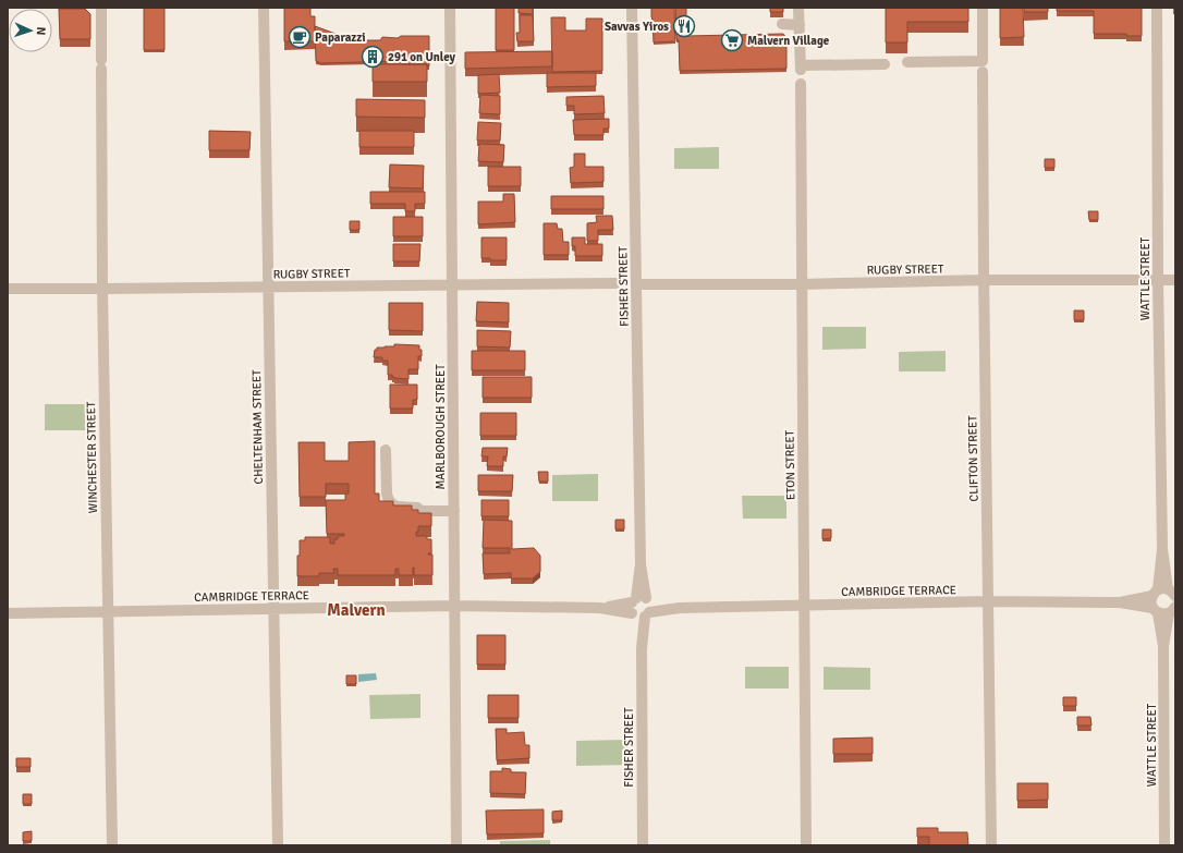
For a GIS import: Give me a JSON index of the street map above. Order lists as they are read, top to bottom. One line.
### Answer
{"streets":{"street":["RUGBY STREET","WATTLE STREET","FISHER STREET","CHELTENHAM STREET","MARLBOROUGH STREET","WINCHESTER STREET","CLIFTON STREET","ETON STREET","CAMBRIDGE TERRACE"]},"crossings":[["RUGBY STREET","WATTLE STREET"],["RUGBY STREET","FISHER STREET"],["RUGBY STREET","CHELTENHAM STREET"],["RUGBY STREET","MARLBOROUGH STREET"],["RUGBY STREET","WINCHESTER STREET"],["RUGBY STREET","CLIFTON STREET"],["RUGBY STREET","ETON STREET"],["WATTLE STREET","CAMBRIDGE TERRACE"],["FISHER STREET","CAMBRIDGE TERRACE"],["CHELTENHAM STREET","CAMBRIDGE TERRACE"],["MARLBOROUGH STREET","CAMBRIDGE TERRACE"],["WINCHESTER STREET","CAMBRIDGE TERRACE"],["CLIFTON STREET","CAMBRIDGE TERRACE"],["ETON STREET","CAMBRIDGE TERRACE"]],"districts":["Malvern"],"places":{"restaurant":["Savvas Yiros"],"cafe":["Paparazzi"],"supermarket":["Malvern Village"],"building":["291 on Unley"]},"north":"right"}
